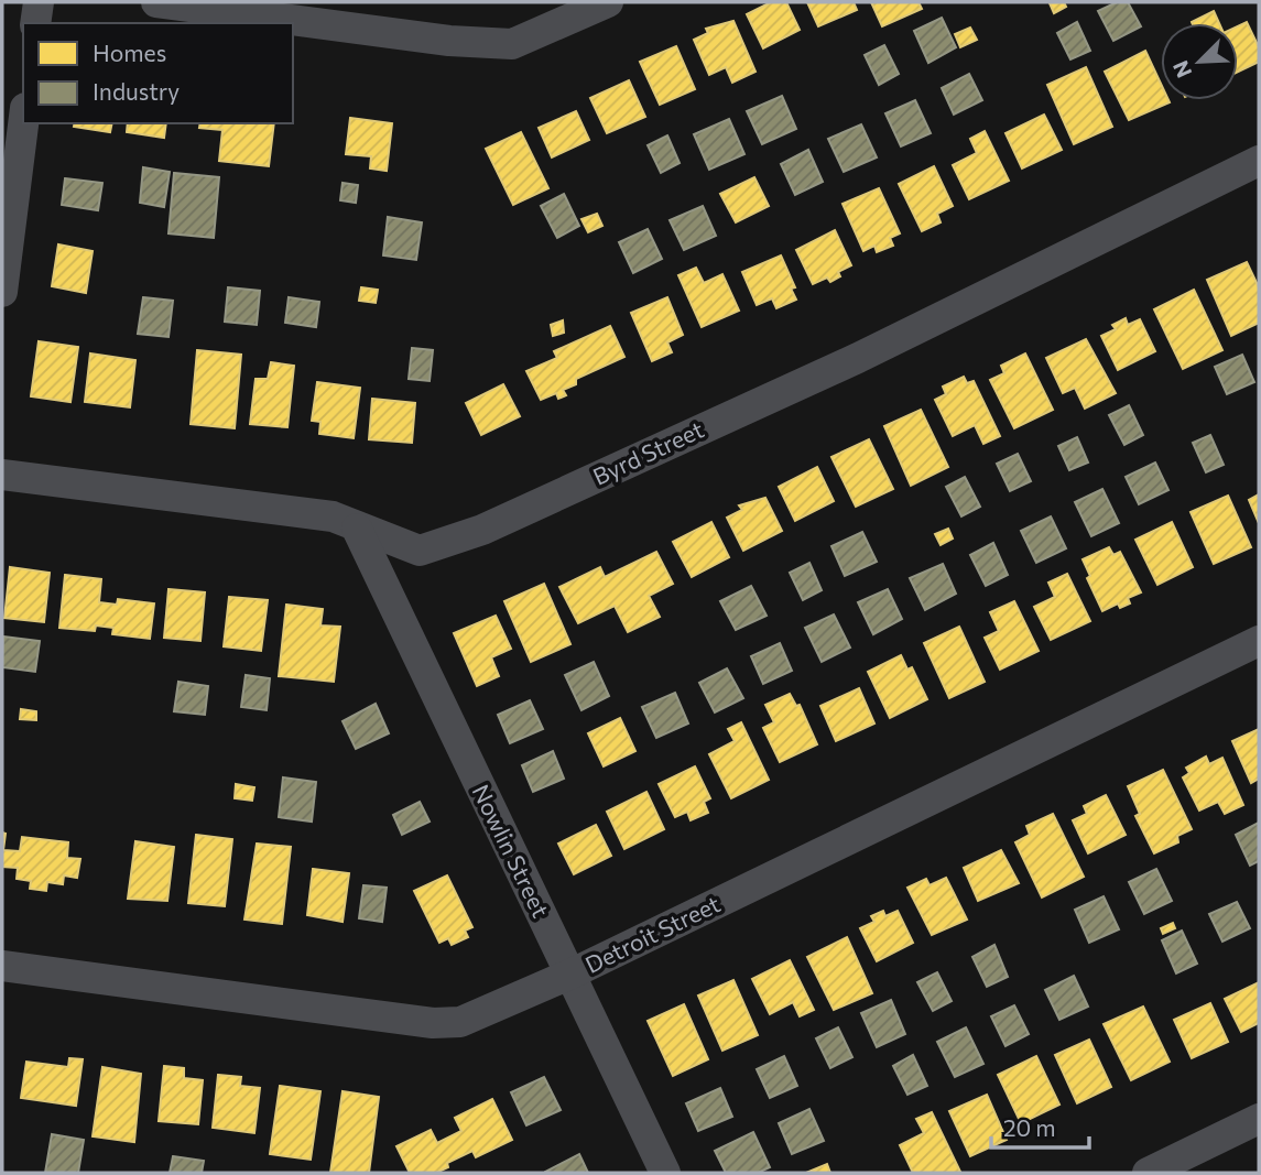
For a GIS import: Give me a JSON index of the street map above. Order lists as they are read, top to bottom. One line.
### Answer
{"streets":{"street":["Byrd Street","Nowlin Street","Detroit Street"]},"crossings":[["Byrd Street","Nowlin Street"],["Nowlin Street","Detroit Street"]],"legend":["Homes","Industry"],"scale_bar":"20 m","north":"bottom left"}
